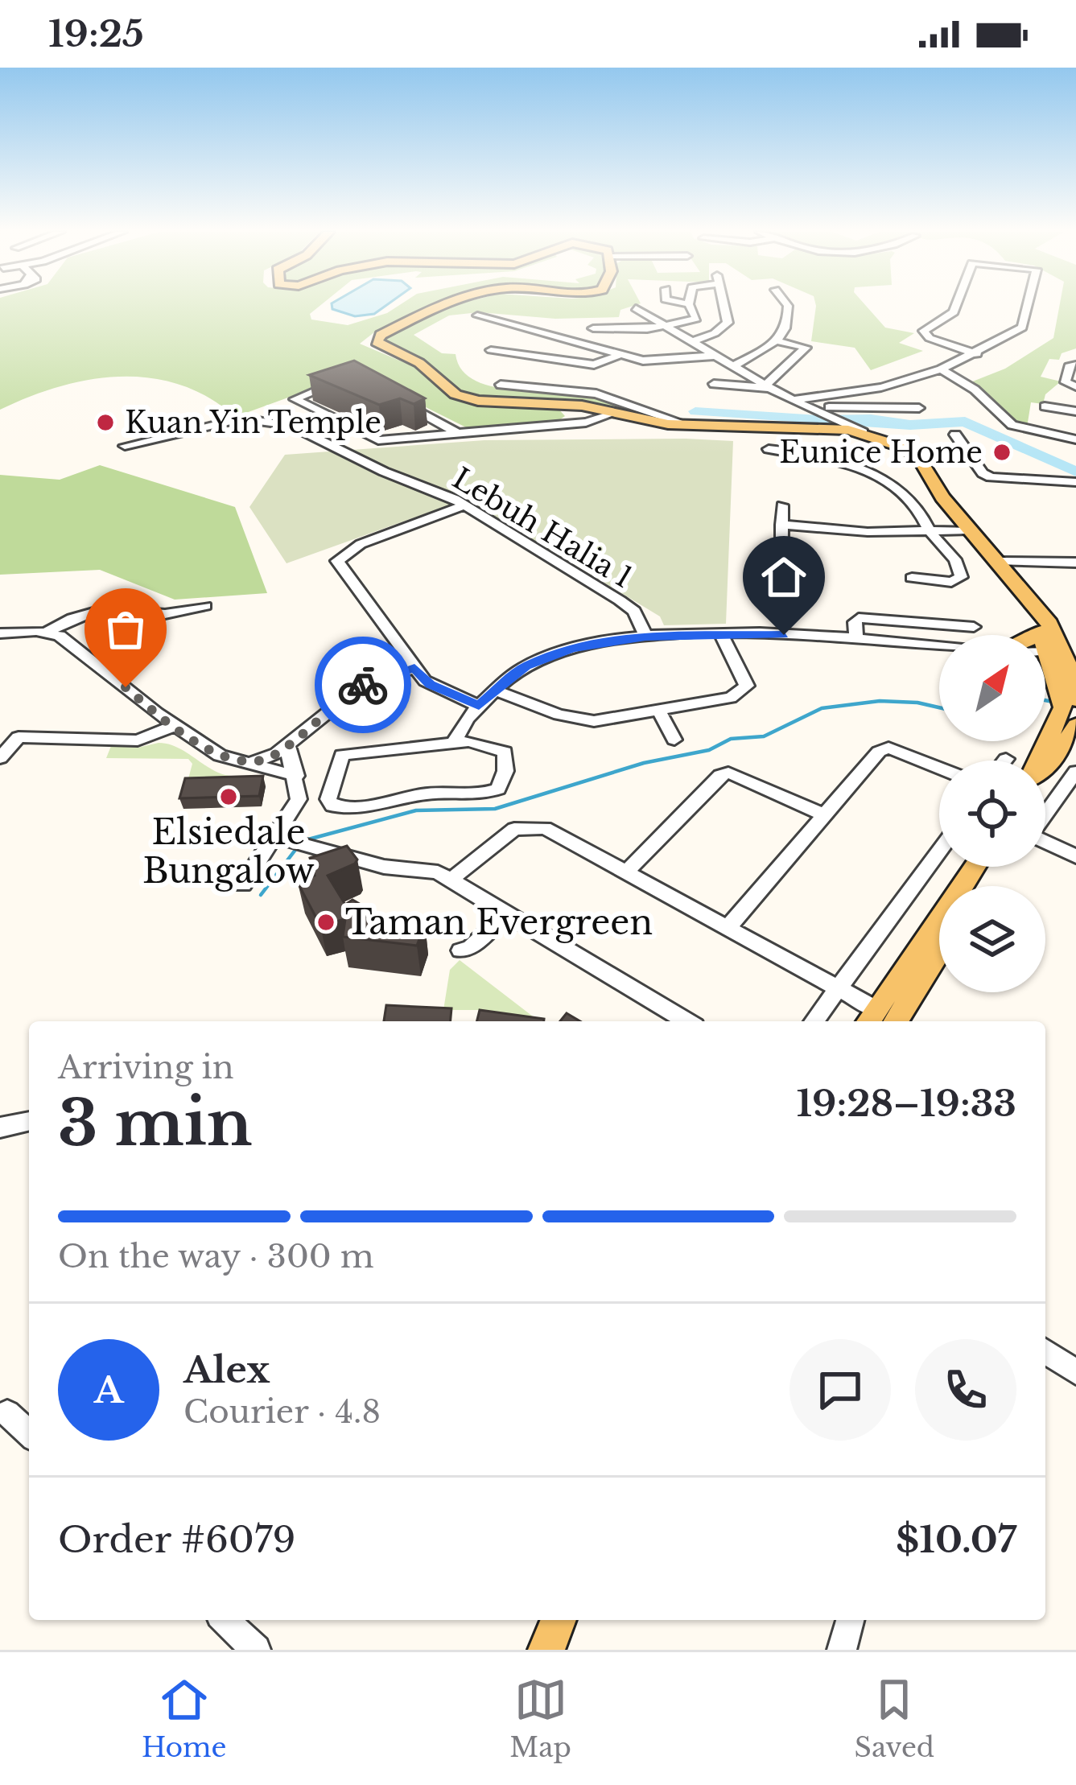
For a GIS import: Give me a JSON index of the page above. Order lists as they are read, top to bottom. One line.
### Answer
{"streets":{"street":["Lebuh Halia 1"]},"places":["Kuan Yin Temple","Eunice Home","Elsiedale Bungalow","Taman Evergreen"],"north":"top right","page":{"status":"19:25","heading":["3 min","Arriving in","19:28–19:33"],"panel":["Alex","Courier · 4.8","Order #6079","$10.07"],"bar":"On the way · 300 m","round":"A","tabs":["Home","Map","Saved"]}}
